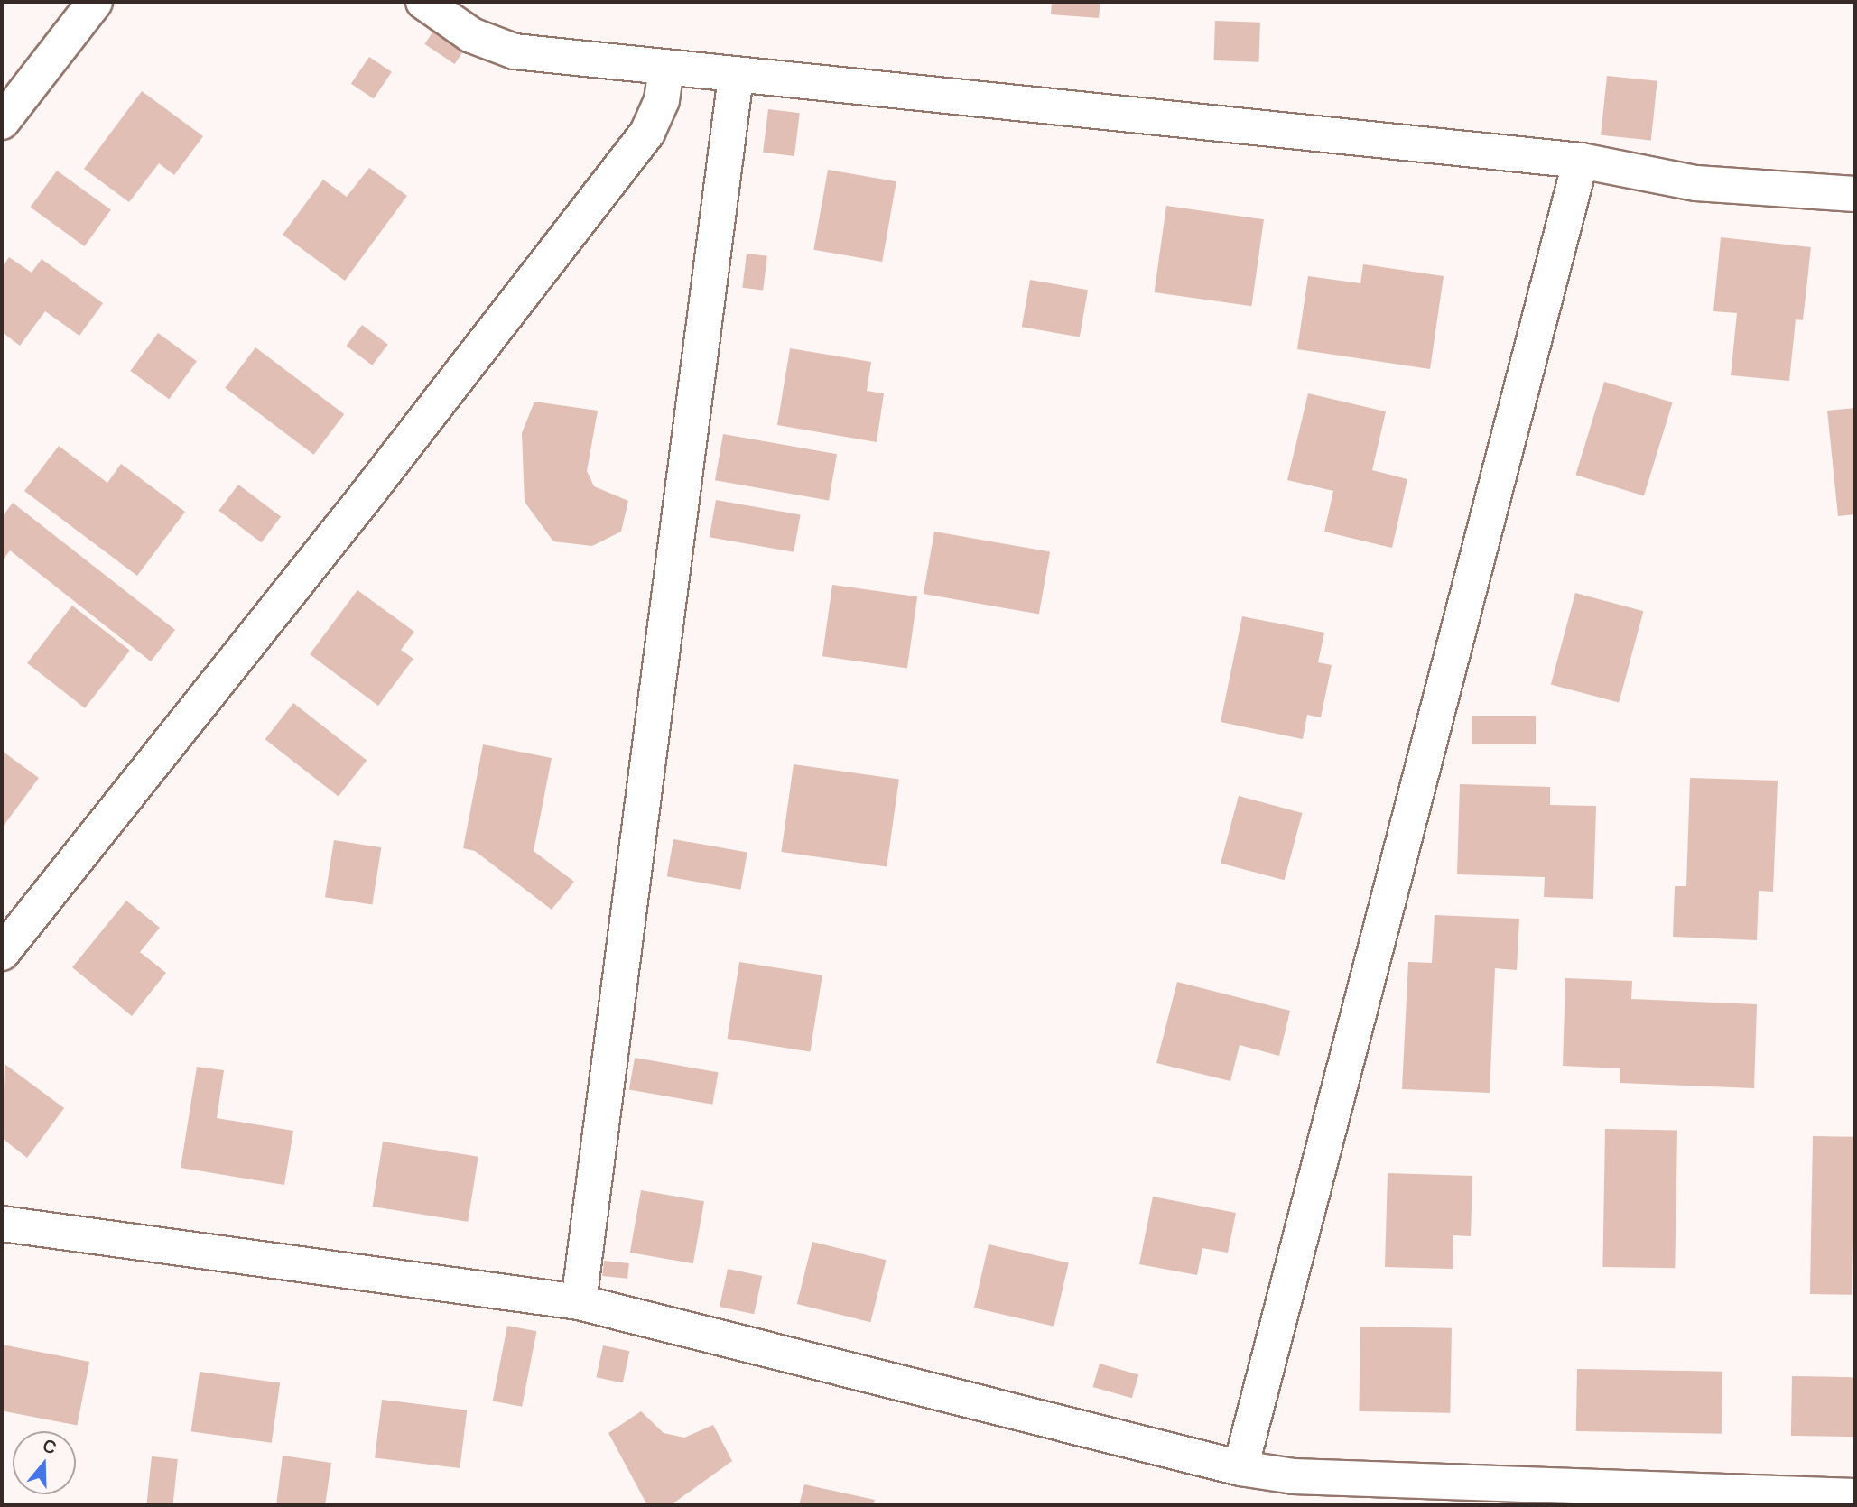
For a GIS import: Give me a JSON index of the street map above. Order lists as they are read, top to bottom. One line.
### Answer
{"north":"top"}
